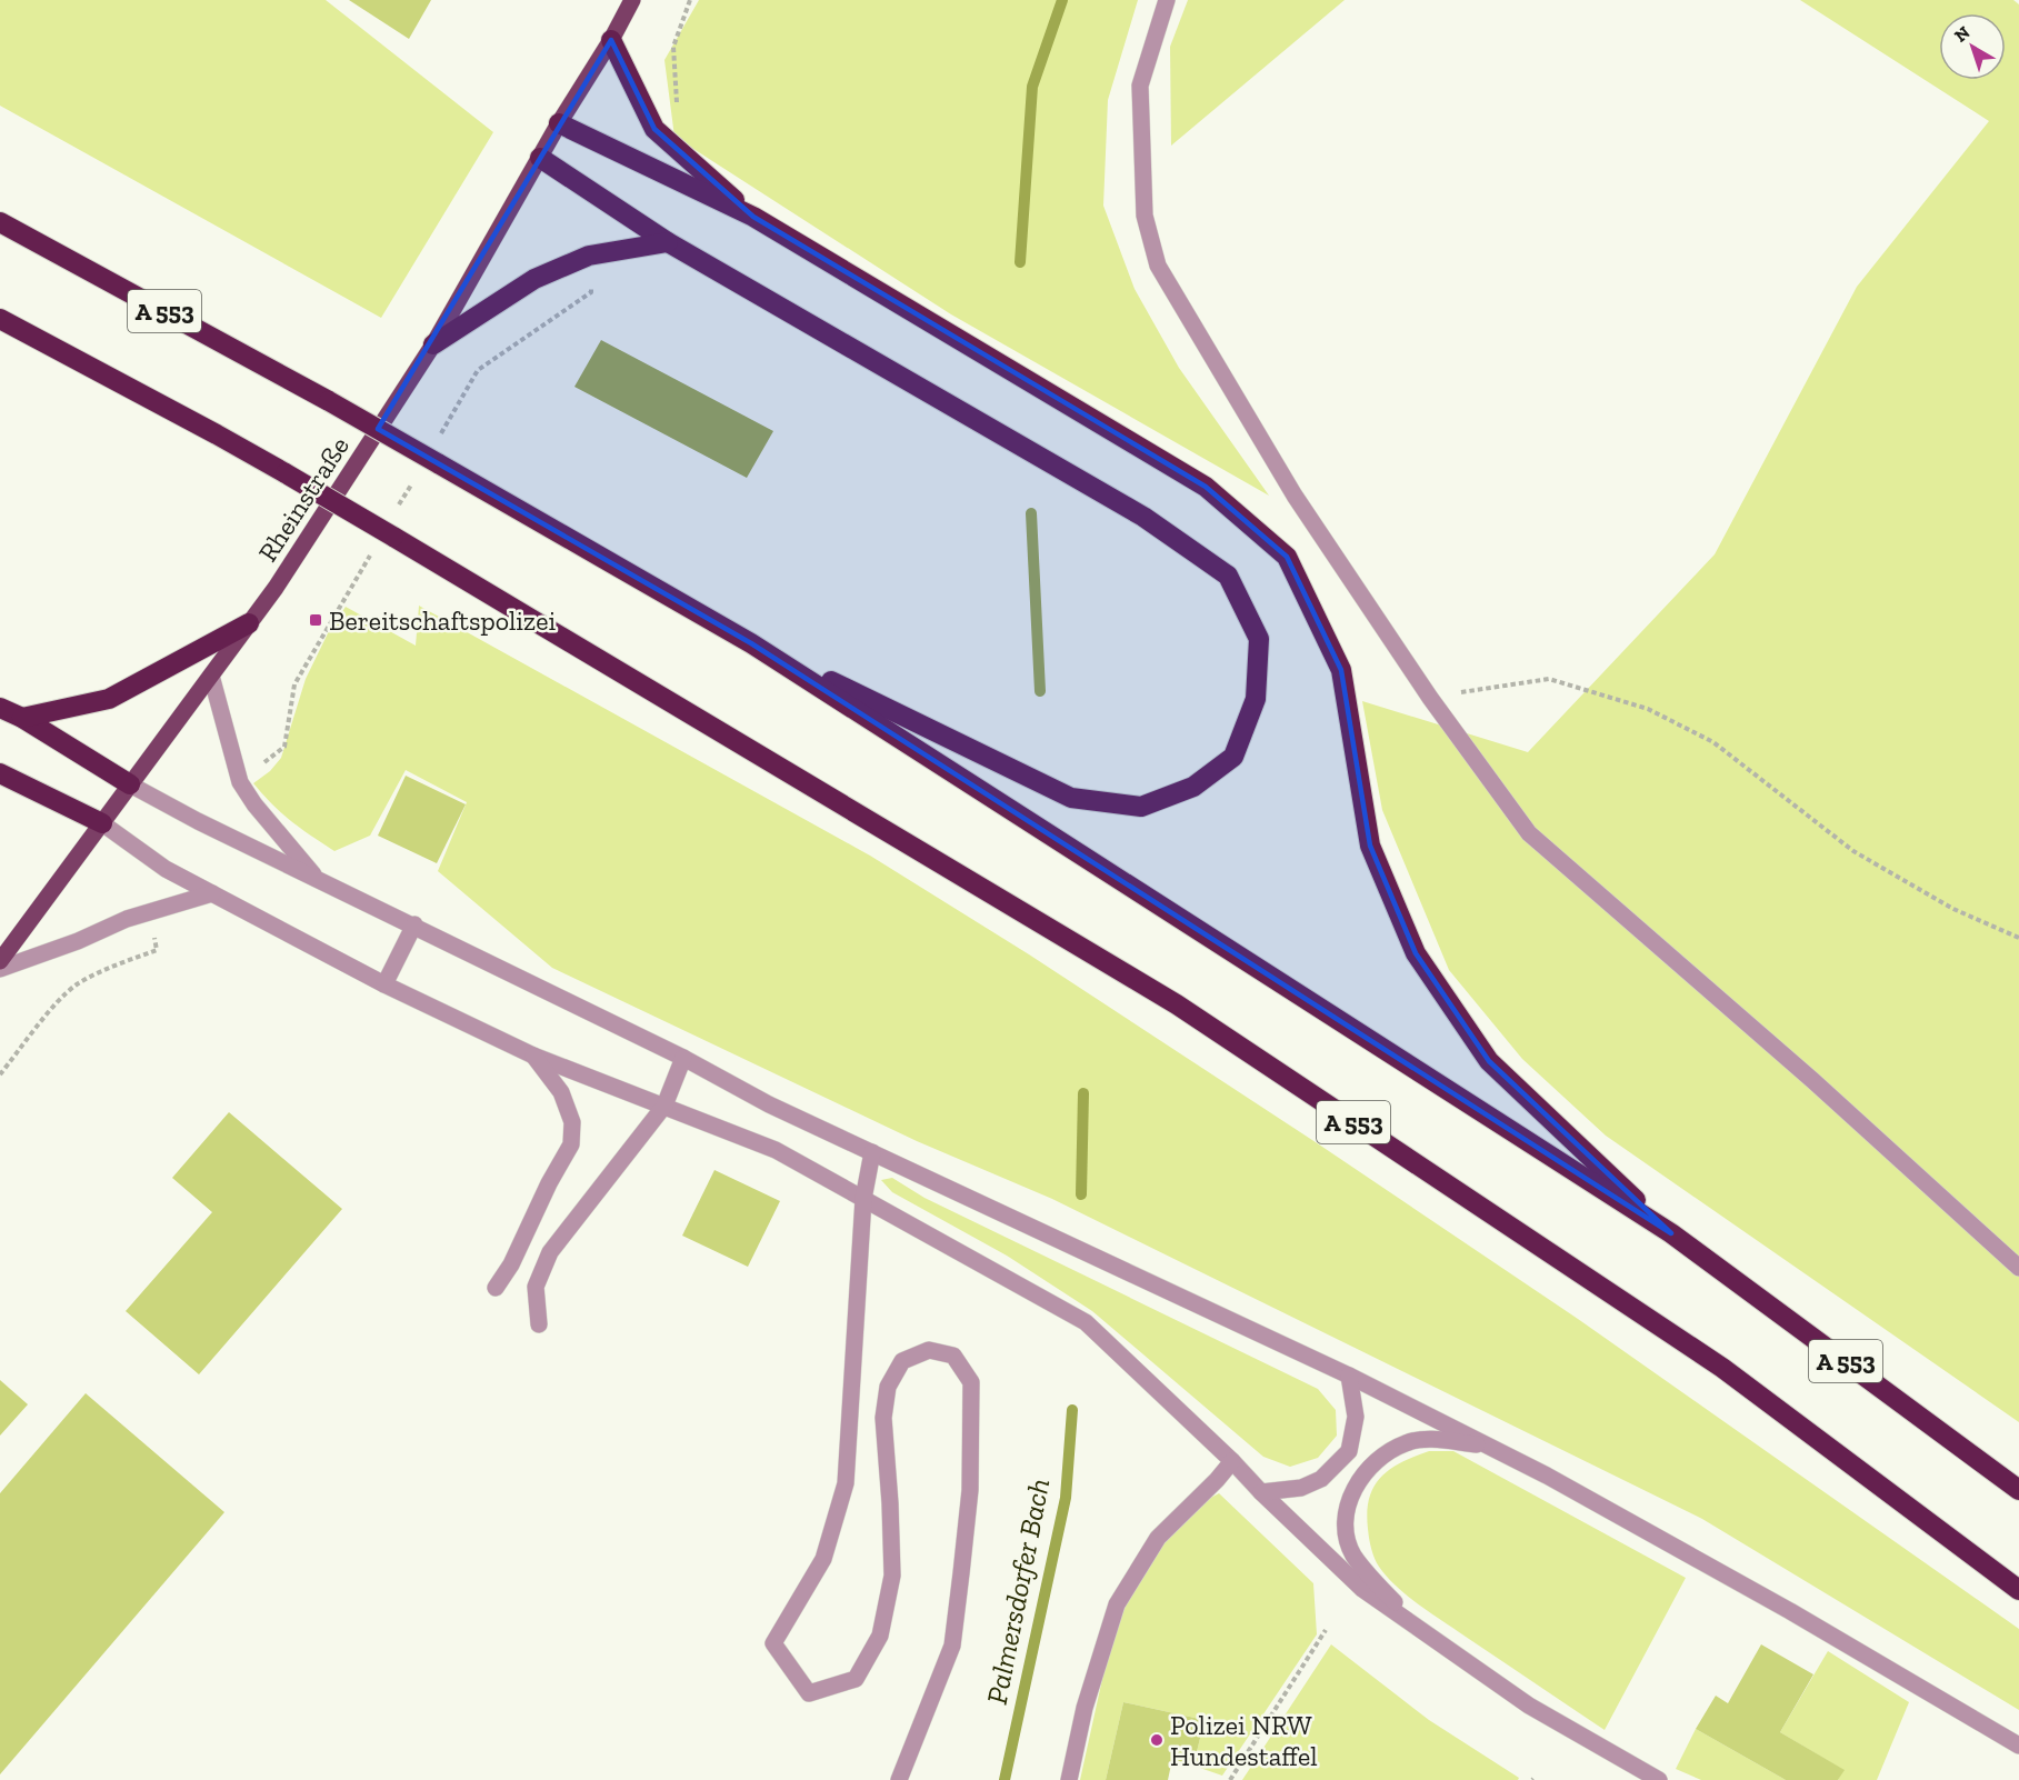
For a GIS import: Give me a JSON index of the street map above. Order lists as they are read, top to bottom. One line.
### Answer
{"streets":{"highway":["A 553"],"main road":["Rheinstraße"]},"water":["Palmersdorfer Bach"],"places":{"transit":["Bereitschaftspolizei"],"other":["Polizei NRW Hundestaffel"]},"north":"top left"}
